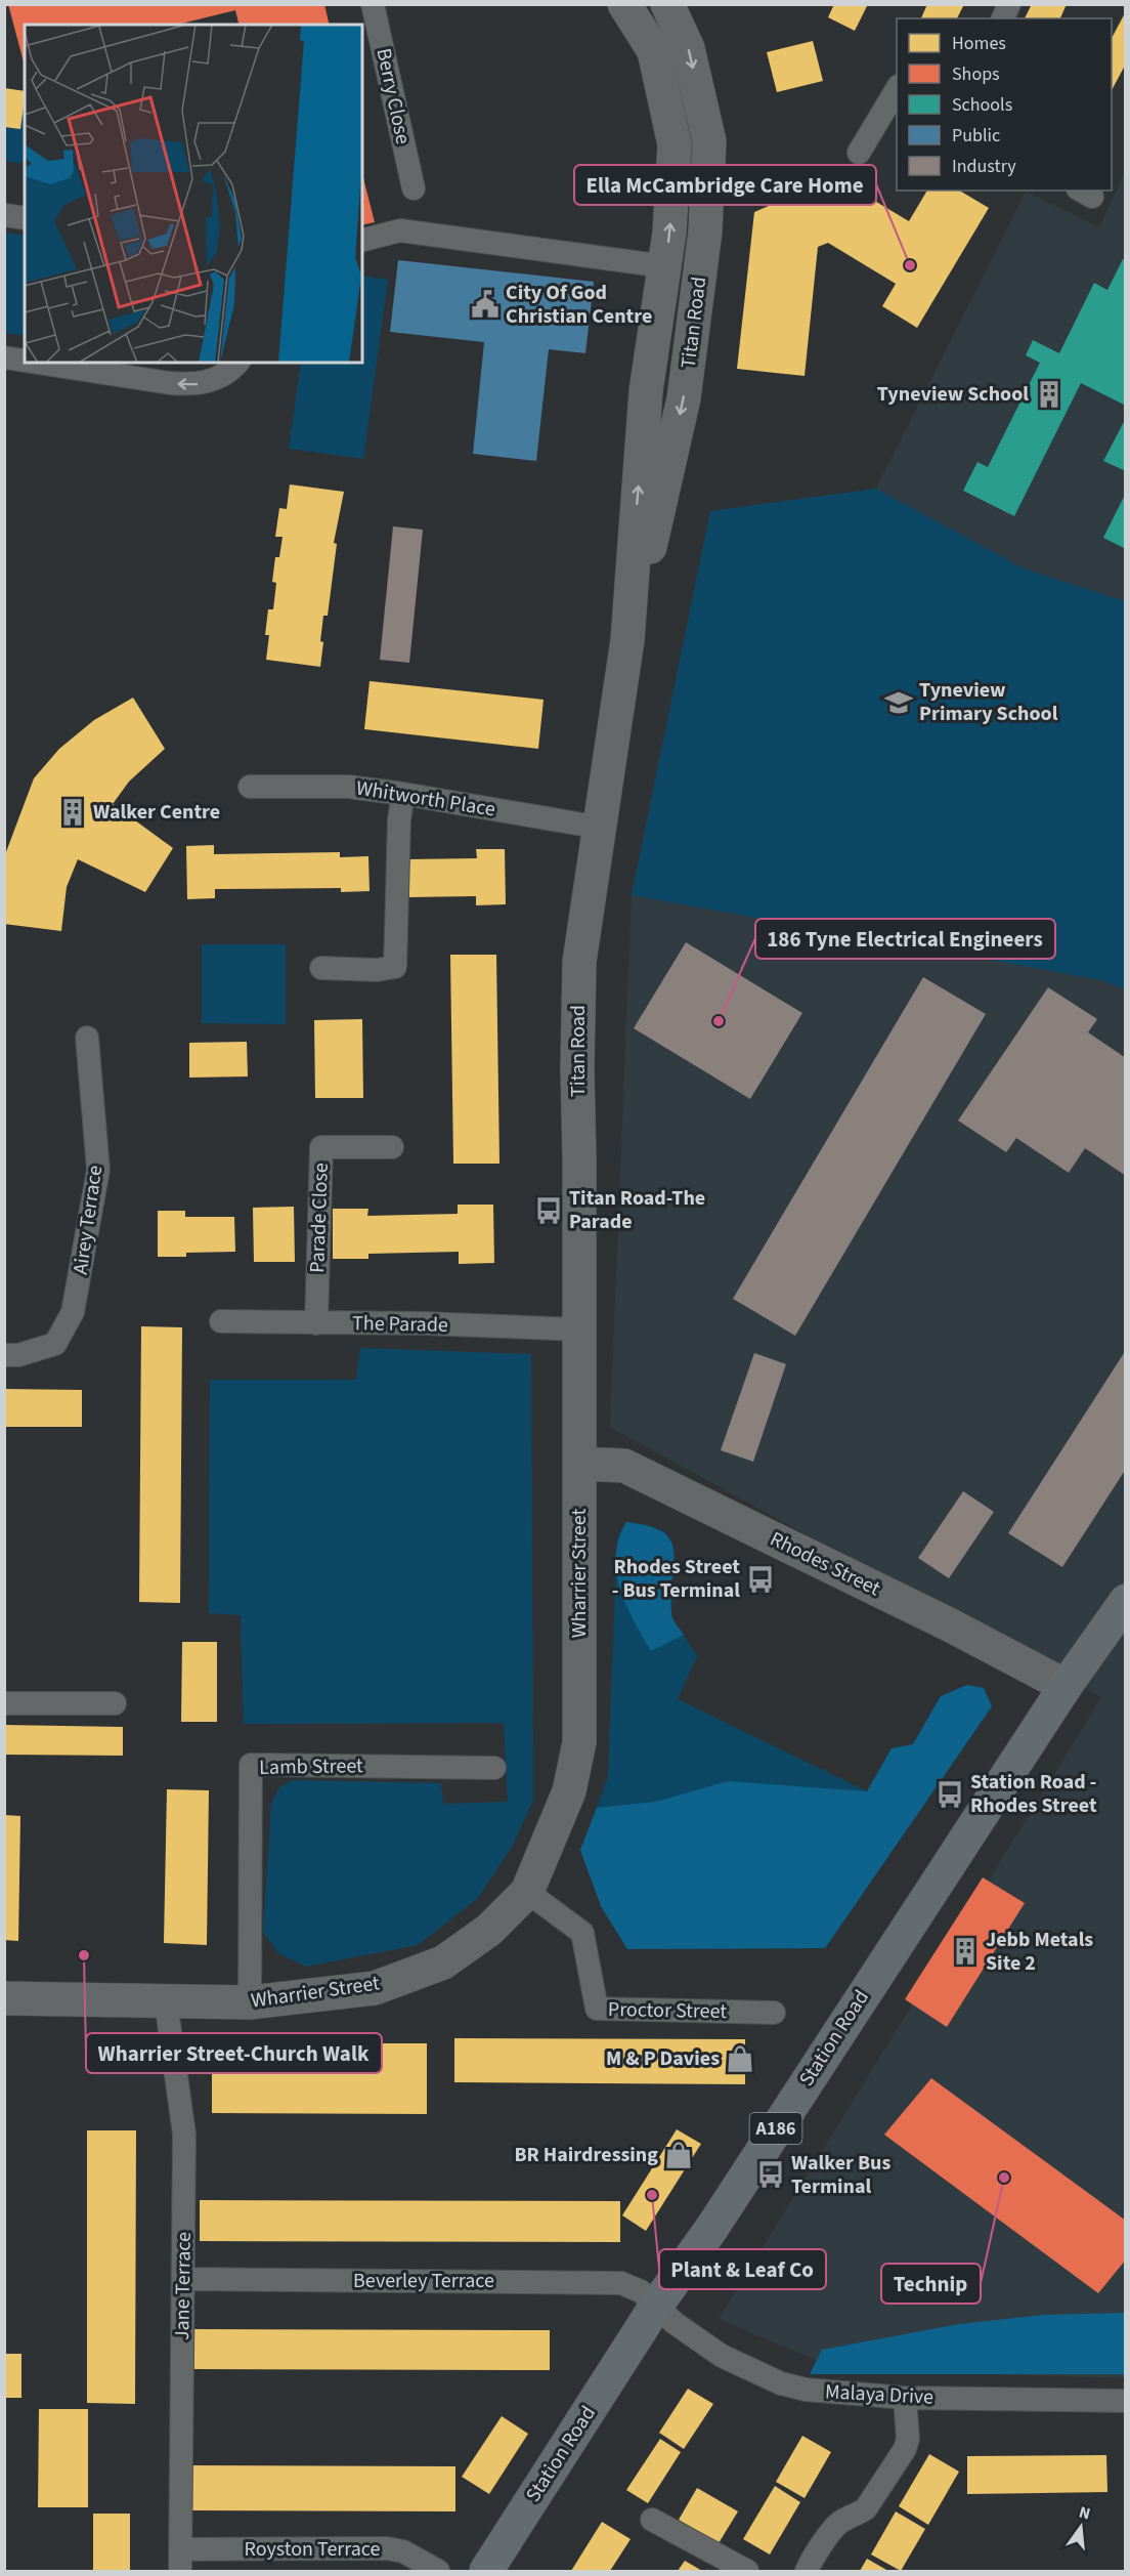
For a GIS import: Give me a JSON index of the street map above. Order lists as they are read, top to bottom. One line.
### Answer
{"streets":{"main road":["Station Road","A186"],"street":["Berry Close","Titan Road","Whitworth Place","Parade Close","Airey Terrace","The Parade","Rhodes Street","Wharrier Street","Lamb Street","Proctor Street","Beverley Terrace","Jane Terrace","Malaya Drive","Royston Terrace"]},"crossings":[["Titan Road","Whitworth Place"],["Titan Road","The Parade"],["Titan Road","Rhodes Street"],["Titan Road","Wharrier Street"],["Parade Close","The Parade"],["Rhodes Street","Wharrier Street"],["Rhodes Street","Station Road"],["Wharrier Street","Lamb Street"],["Wharrier Street","Proctor Street"],["Wharrier Street","Jane Terrace"],["Station Road","Beverley Terrace"],["Station Road","Malaya Drive"],["Beverley Terrace","Jane Terrace"],["Beverley Terrace","Malaya Drive"],["Jane Terrace","Royston Terrace"]],"places":{"other":["Ella McCambridge Care Home","186 Tyne Electrical Engineers","Wharrier Street-Church Walk","Technip","Plant & Leaf Co"],"public building":["City Of God Christian Centre"],"building":["Tyneview School","Walker Centre","Jebb Metals Site 2"],"school or university":["Tyneview Primary School"],"bus stop":["Titan Road-The Parade","Rhodes Street - Bus Terminal","Station Road - Rhodes Street","Walker Bus Terminal"],"shop":["M & P Davies","BR Hairdressing"]},"legend":["Homes","Shops","Schools","Public","Industry"],"north":"top"}
